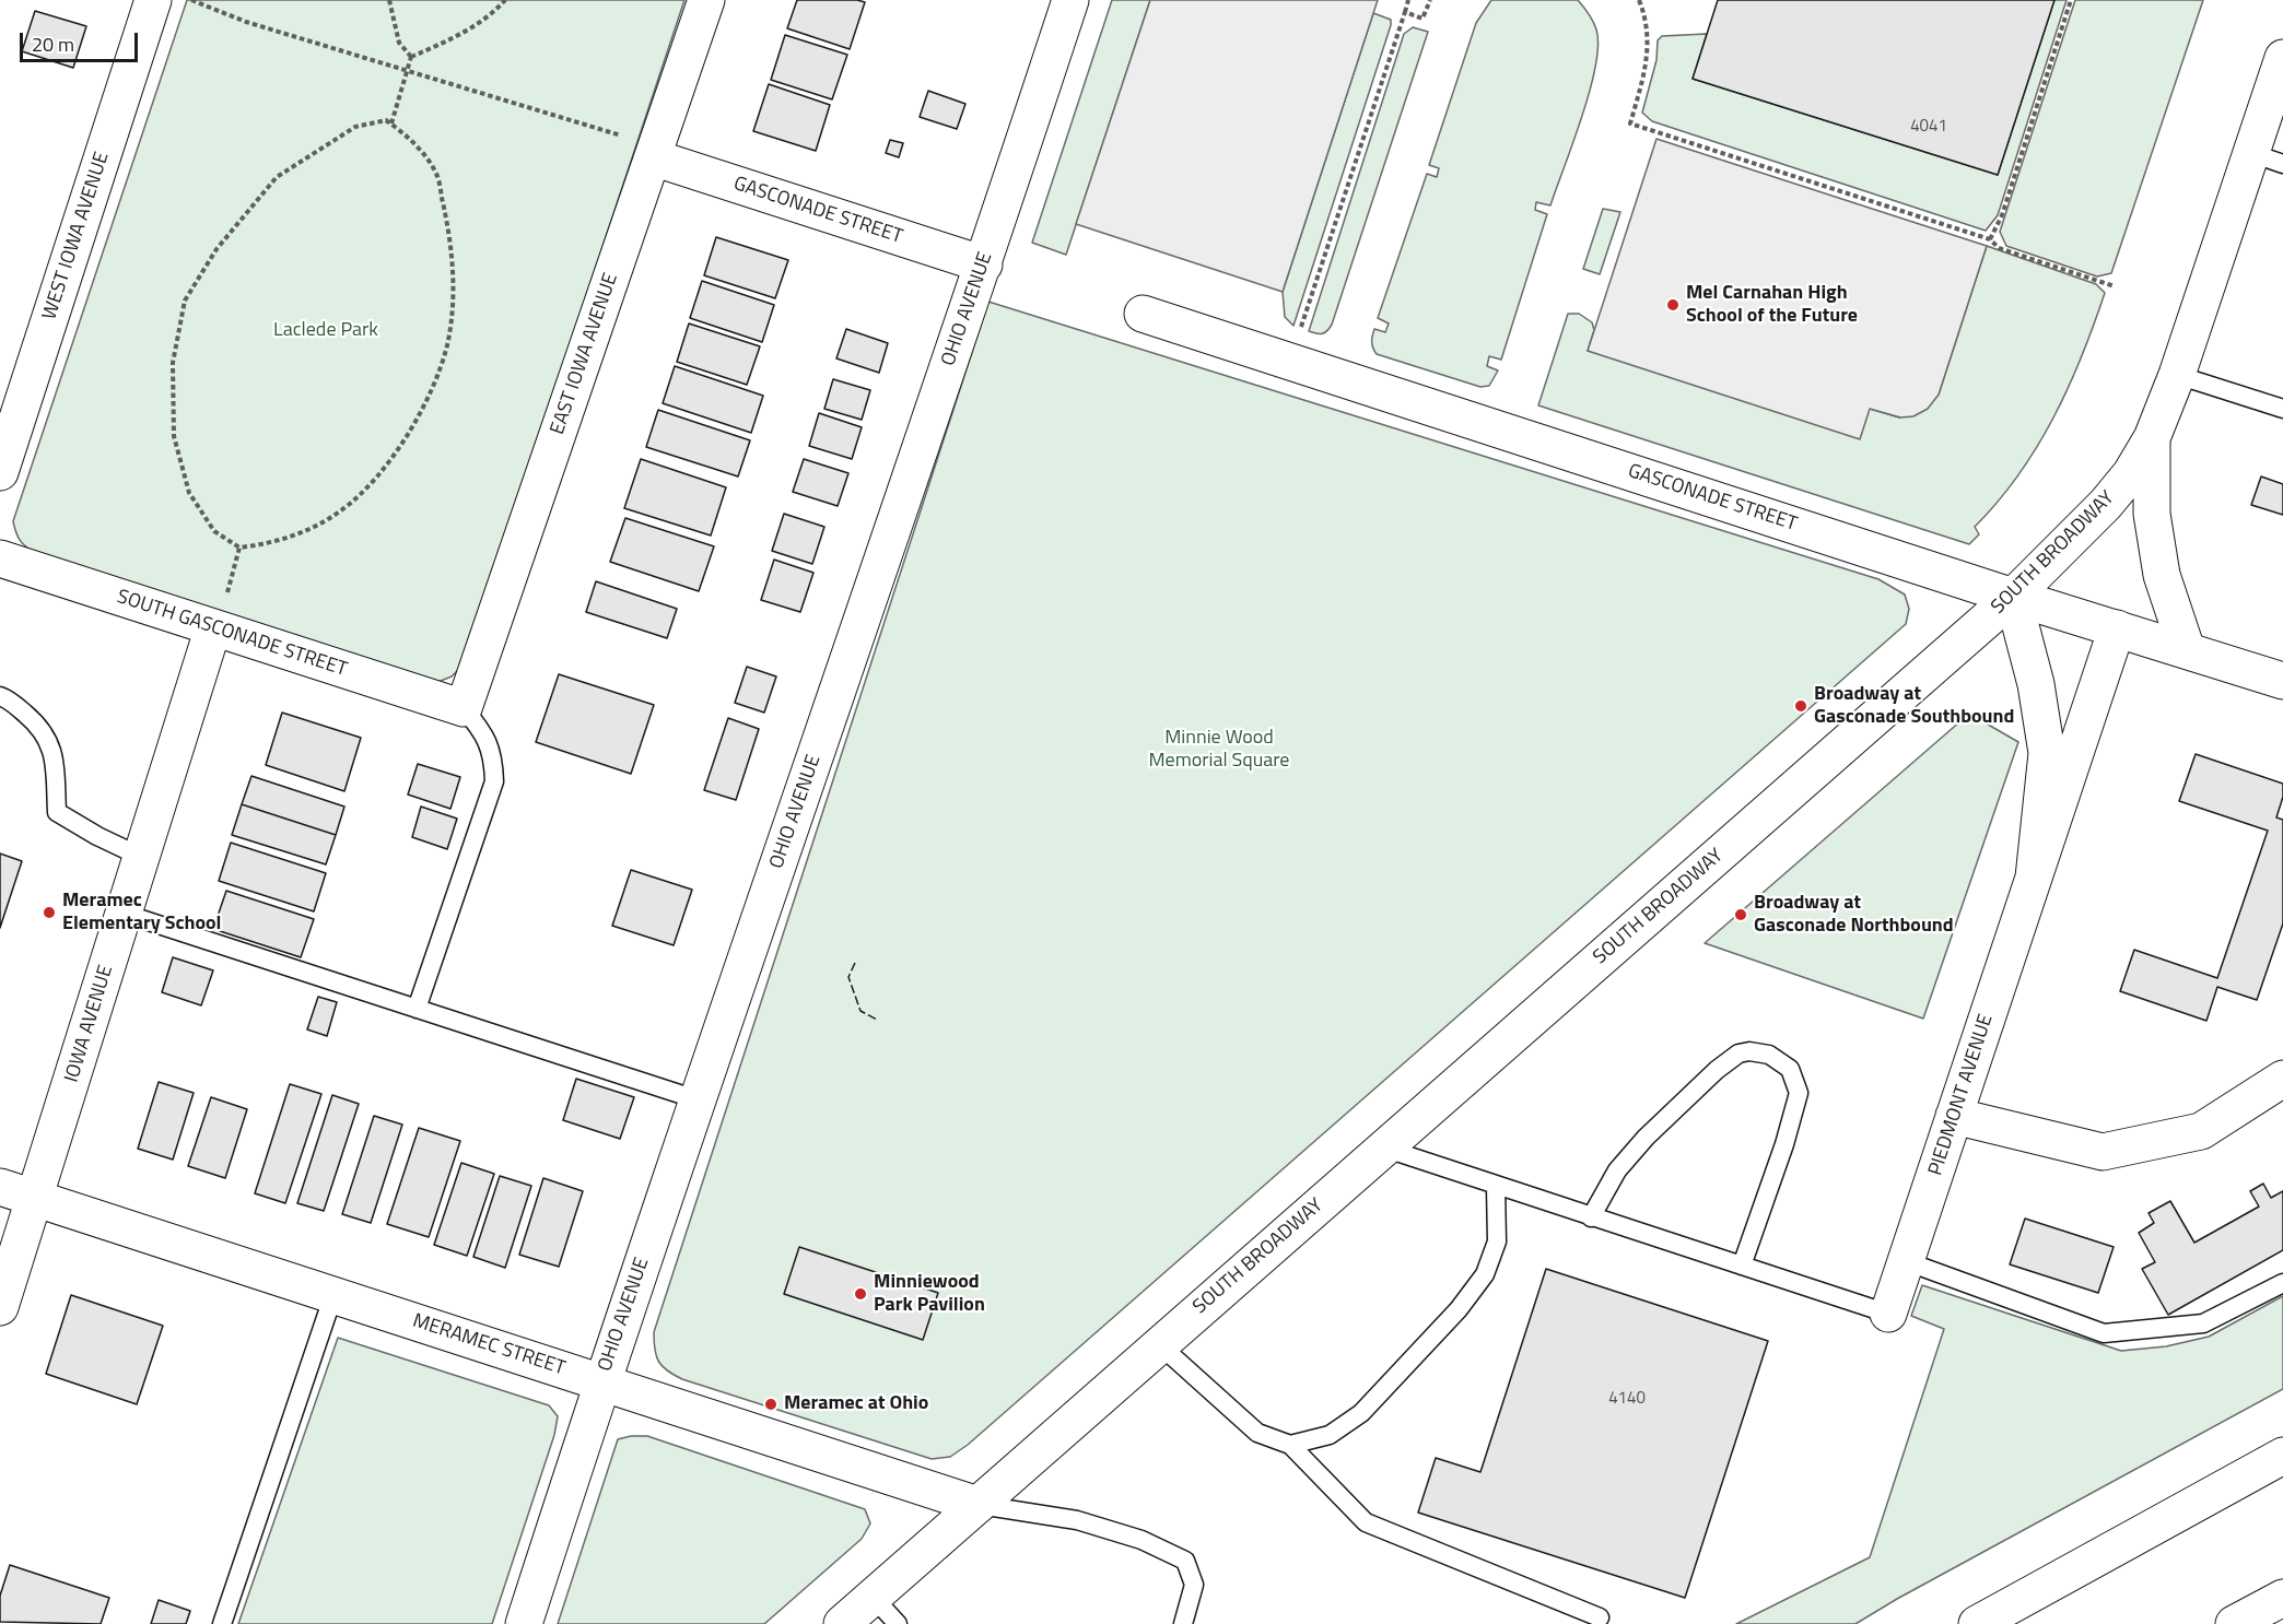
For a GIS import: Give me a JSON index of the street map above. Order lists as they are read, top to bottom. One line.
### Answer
{"streets":{"main road":["GASCONADE STREET","WEST IOWA AVENUE","OHIO AVENUE","EAST IOWA AVENUE","SOUTH BROADWAY","SOUTH GASCONADE STREET","IOWA AVENUE","PIEDMONT AVENUE","MERAMEC STREET"]},"crossings":[["GASCONADE STREET","OHIO AVENUE"],["GASCONADE STREET","EAST IOWA AVENUE"],["GASCONADE STREET","SOUTH BROADWAY"],["GASCONADE STREET","PIEDMONT AVENUE"],["OHIO AVENUE","MERAMEC STREET"],["EAST IOWA AVENUE","SOUTH GASCONADE STREET"],["SOUTH BROADWAY","PIEDMONT AVENUE"],["SOUTH BROADWAY","MERAMEC STREET"],["SOUTH GASCONADE STREET","IOWA AVENUE"],["IOWA AVENUE","MERAMEC STREET"]],"parks":["Laclede Park","Minnie Wood Memorial Square"],"places":["Mel Carnahan High School of the Future","Broadway at Gasconade Southbound","Meramec Elementary School","Broadway at Gasconade Northbound","Minniewood Park Pavilion","Meramec at Ohio"],"house_numbers":["4041","4140"],"scale_bar":"20 m"}
